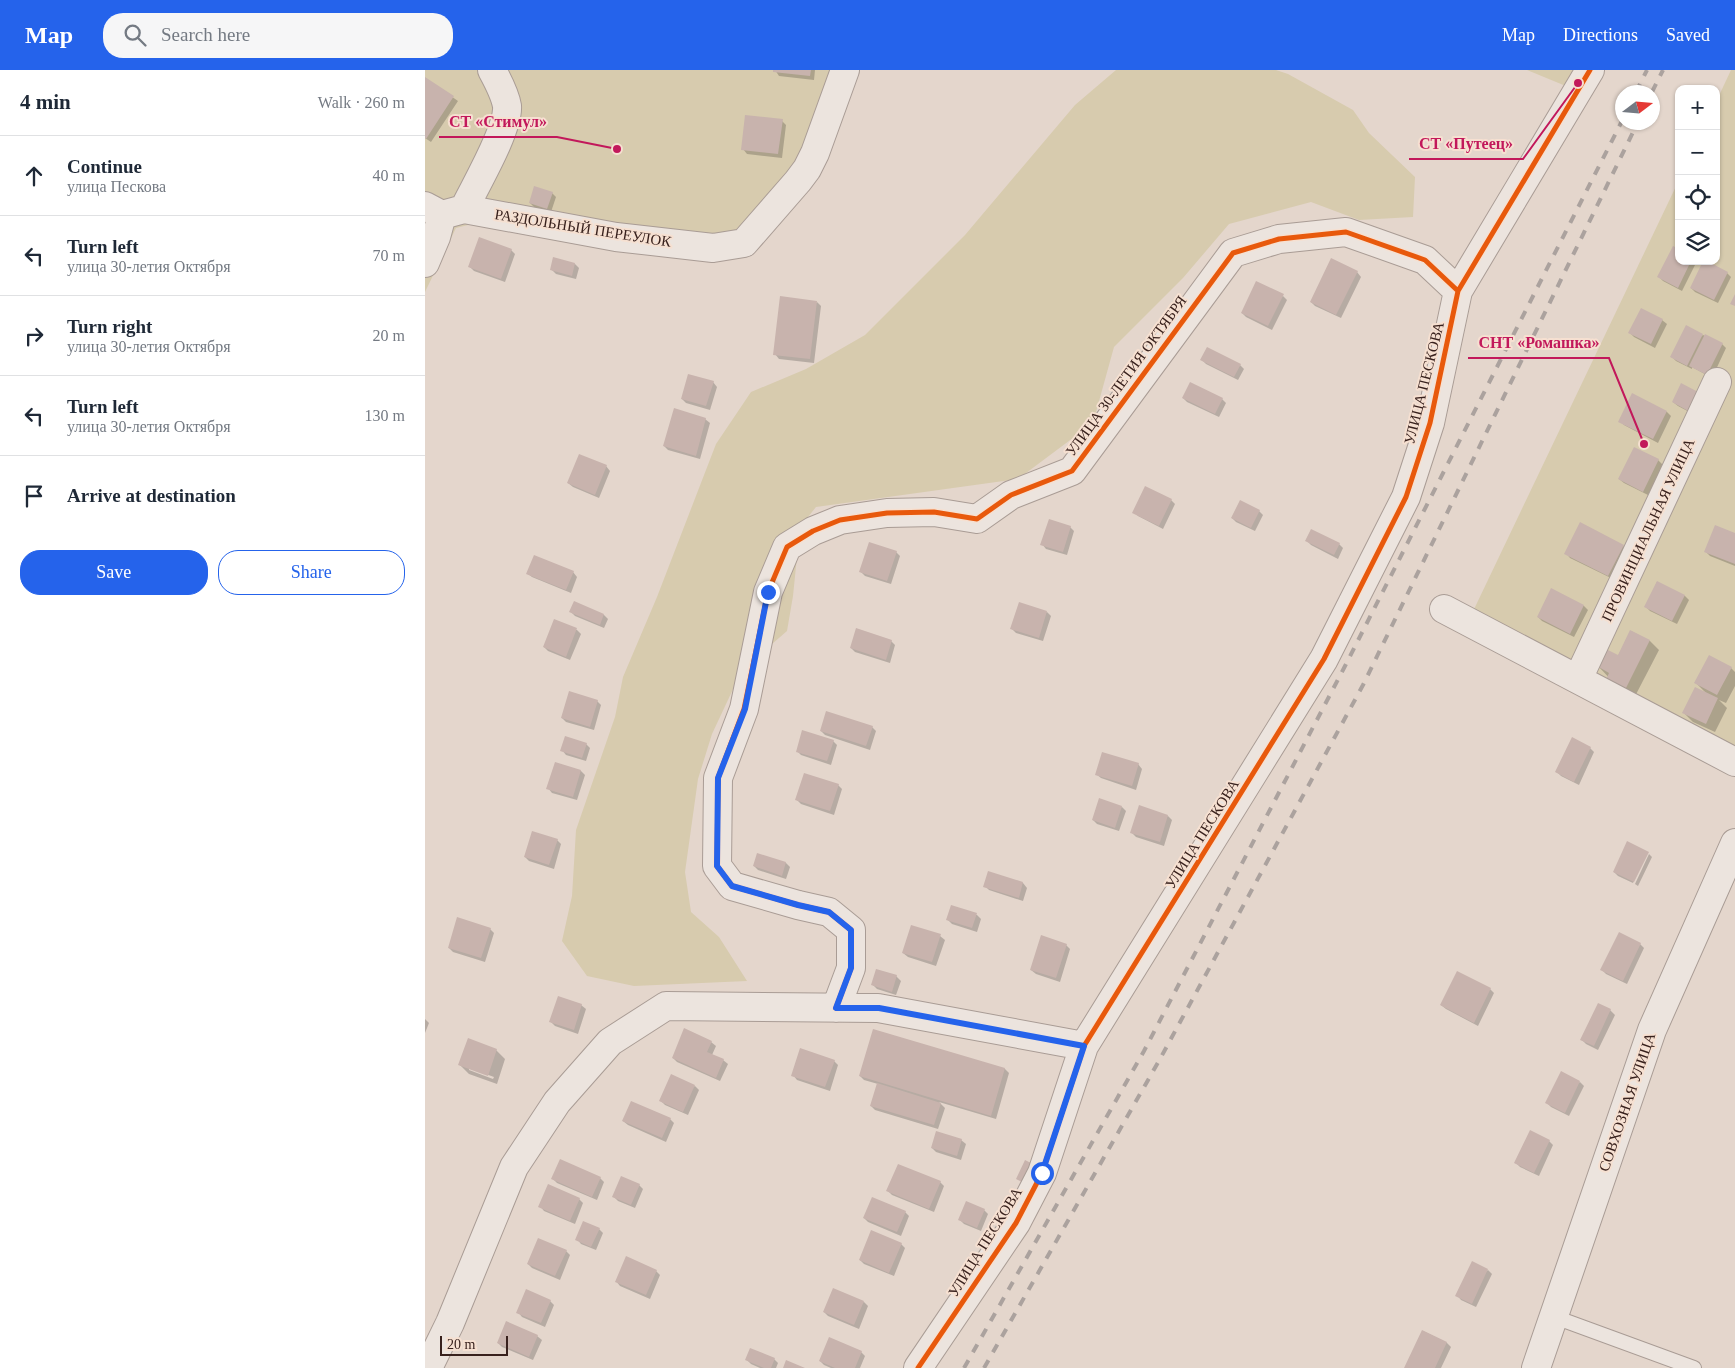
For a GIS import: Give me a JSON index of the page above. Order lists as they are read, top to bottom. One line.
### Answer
{"streets":{"street":["РАЗДОЛЬНЫЙ ПЕРЕУЛОК","УЛИЦА 30-ЛЕТИЯ ОКТЯБРЯ","УЛИЦА ПЕСКОВА","ПРОВИНЦИАЛЬНАЯ УЛИЦА","СОВХОЗНАЯ УЛИЦА"]},"crossings":[["УЛИЦА 30-ЛЕТИЯ ОКТЯБРЯ","УЛИЦА ПЕСКОВА"]],"places":["СТ «Путеец»","СТ «Стимул»","СНТ «Ромашка»"],"scale_bar":"20 m","north":"right","page":{"header":"Map","search":"Search here","nav":["Map","Directions","Saved"],"heading":["4 min","Walk · 260 m"],"map_buttons":["+","−"],"list":[["Continue","улица Пескова","40 m"],["Turn left","улица 30-летия Октября","70 m"],["Turn right","улица 30-летия Октября","20 m"],["Turn left","улица 30-летия Октября","130 m"],"Arrive at destination"],"buttons":["Save","Share"],"scale":"20 m"}}
